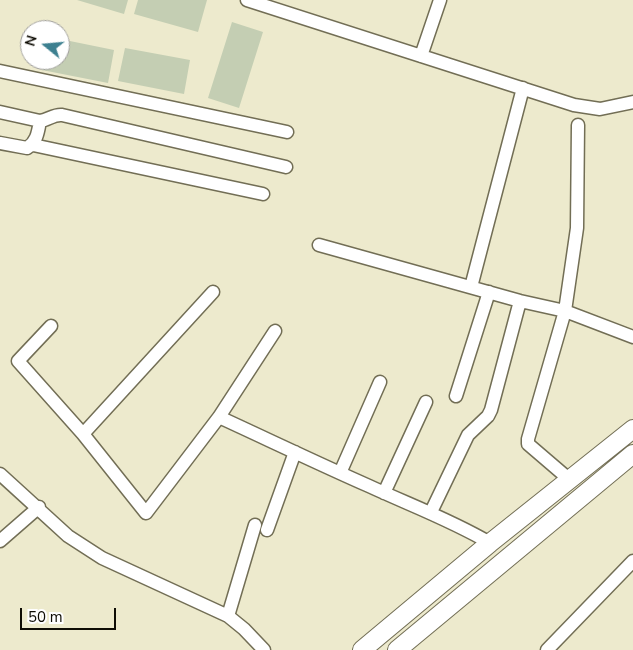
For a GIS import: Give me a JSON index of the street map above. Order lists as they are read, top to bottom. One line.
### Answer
{"scale_bar":"50 m","north":"left"}
